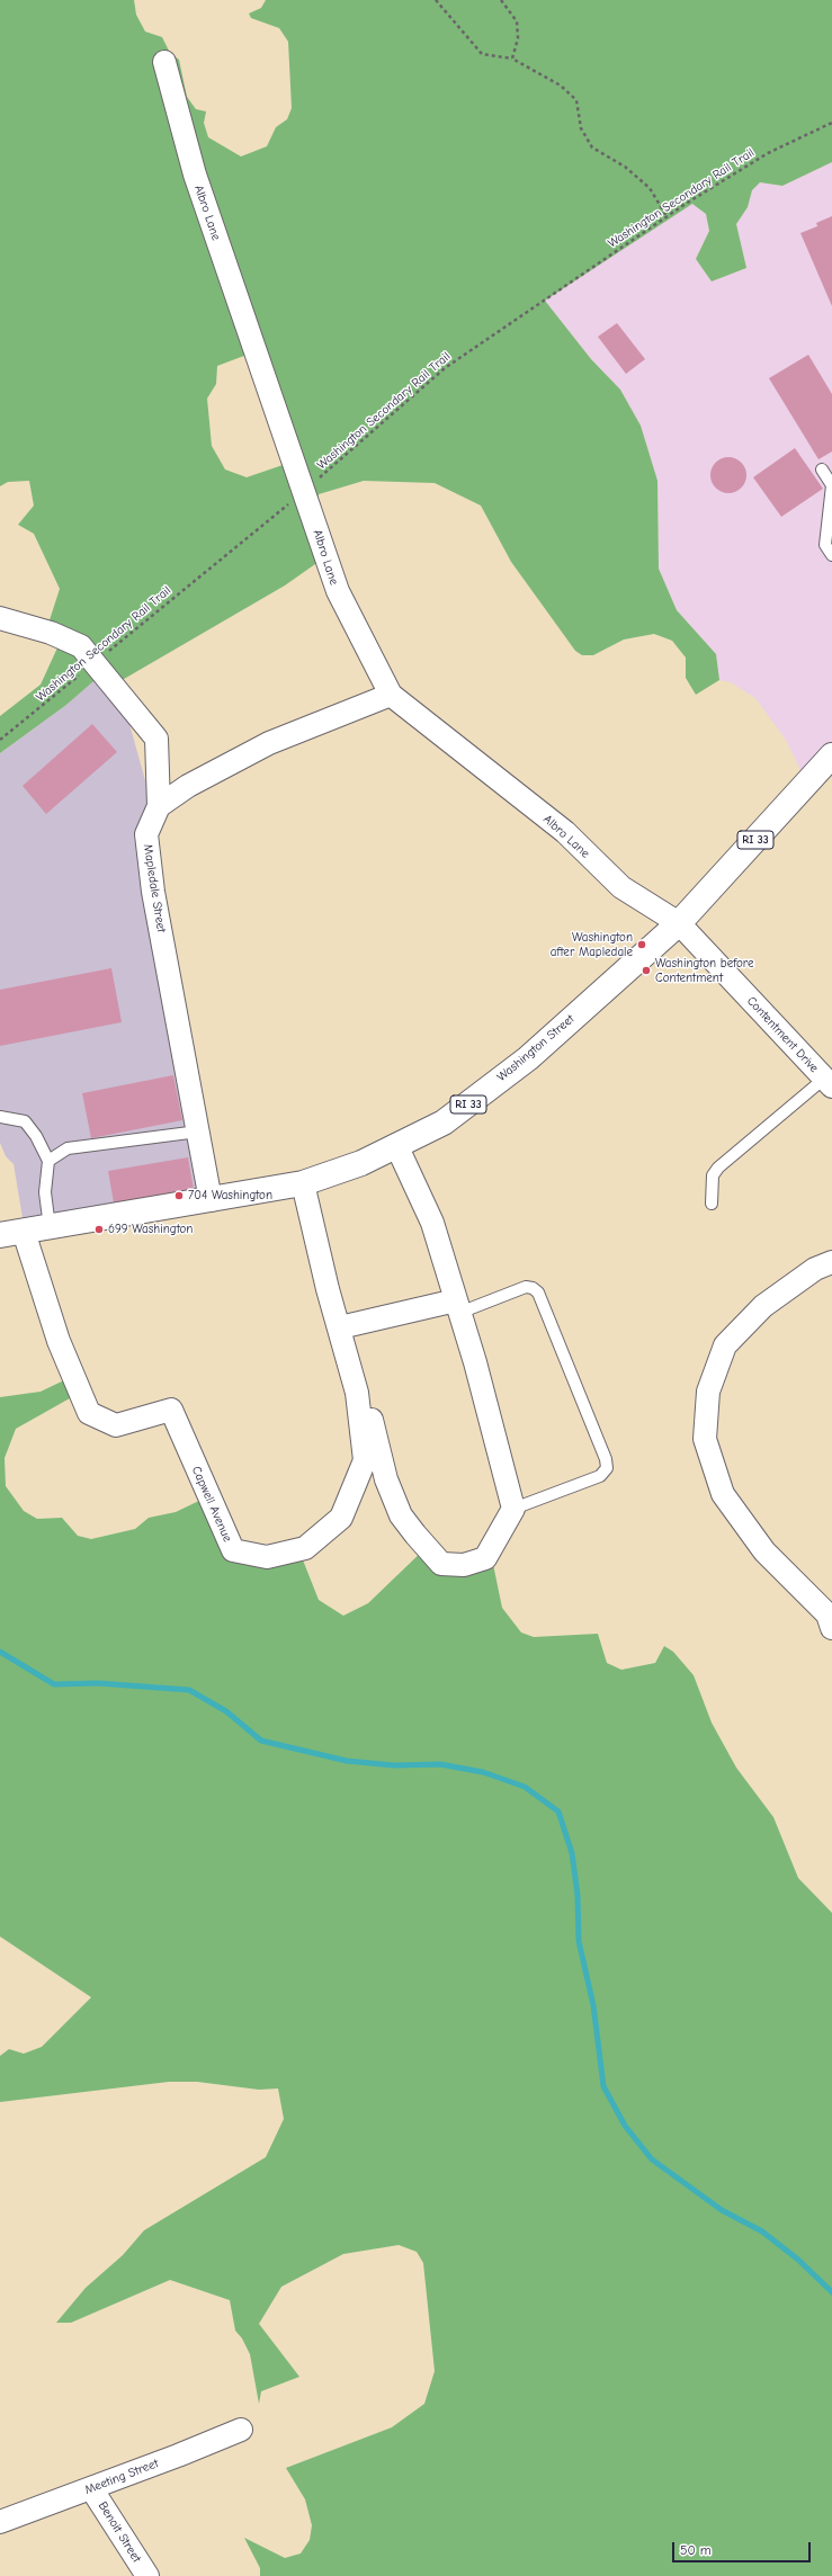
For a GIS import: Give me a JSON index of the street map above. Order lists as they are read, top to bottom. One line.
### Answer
{"streets":{"main road":["RI 33","Washington Street"],"street":["Albro Lane","Mapledale Street","Contentment Drive","Capwell Avenue","Meeting Street","Benoit Street"],"path":["Washington Secondary Rail Trail"]},"crossings":[["Washington Secondary Rail Trail","Albro Lane"],["Albro Lane","Contentment Drive"],["Albro Lane","Washington Street"],["Mapledale Street","Washington Street"],["Contentment Drive","Washington Street"],["Washington Street","Capwell Avenue"],["Meeting Street","Benoit Street"]],"places":["Washington after Mapledale","Washington before Contentment","704 Washington","699 Washington"],"scale_bar":"50 m"}
